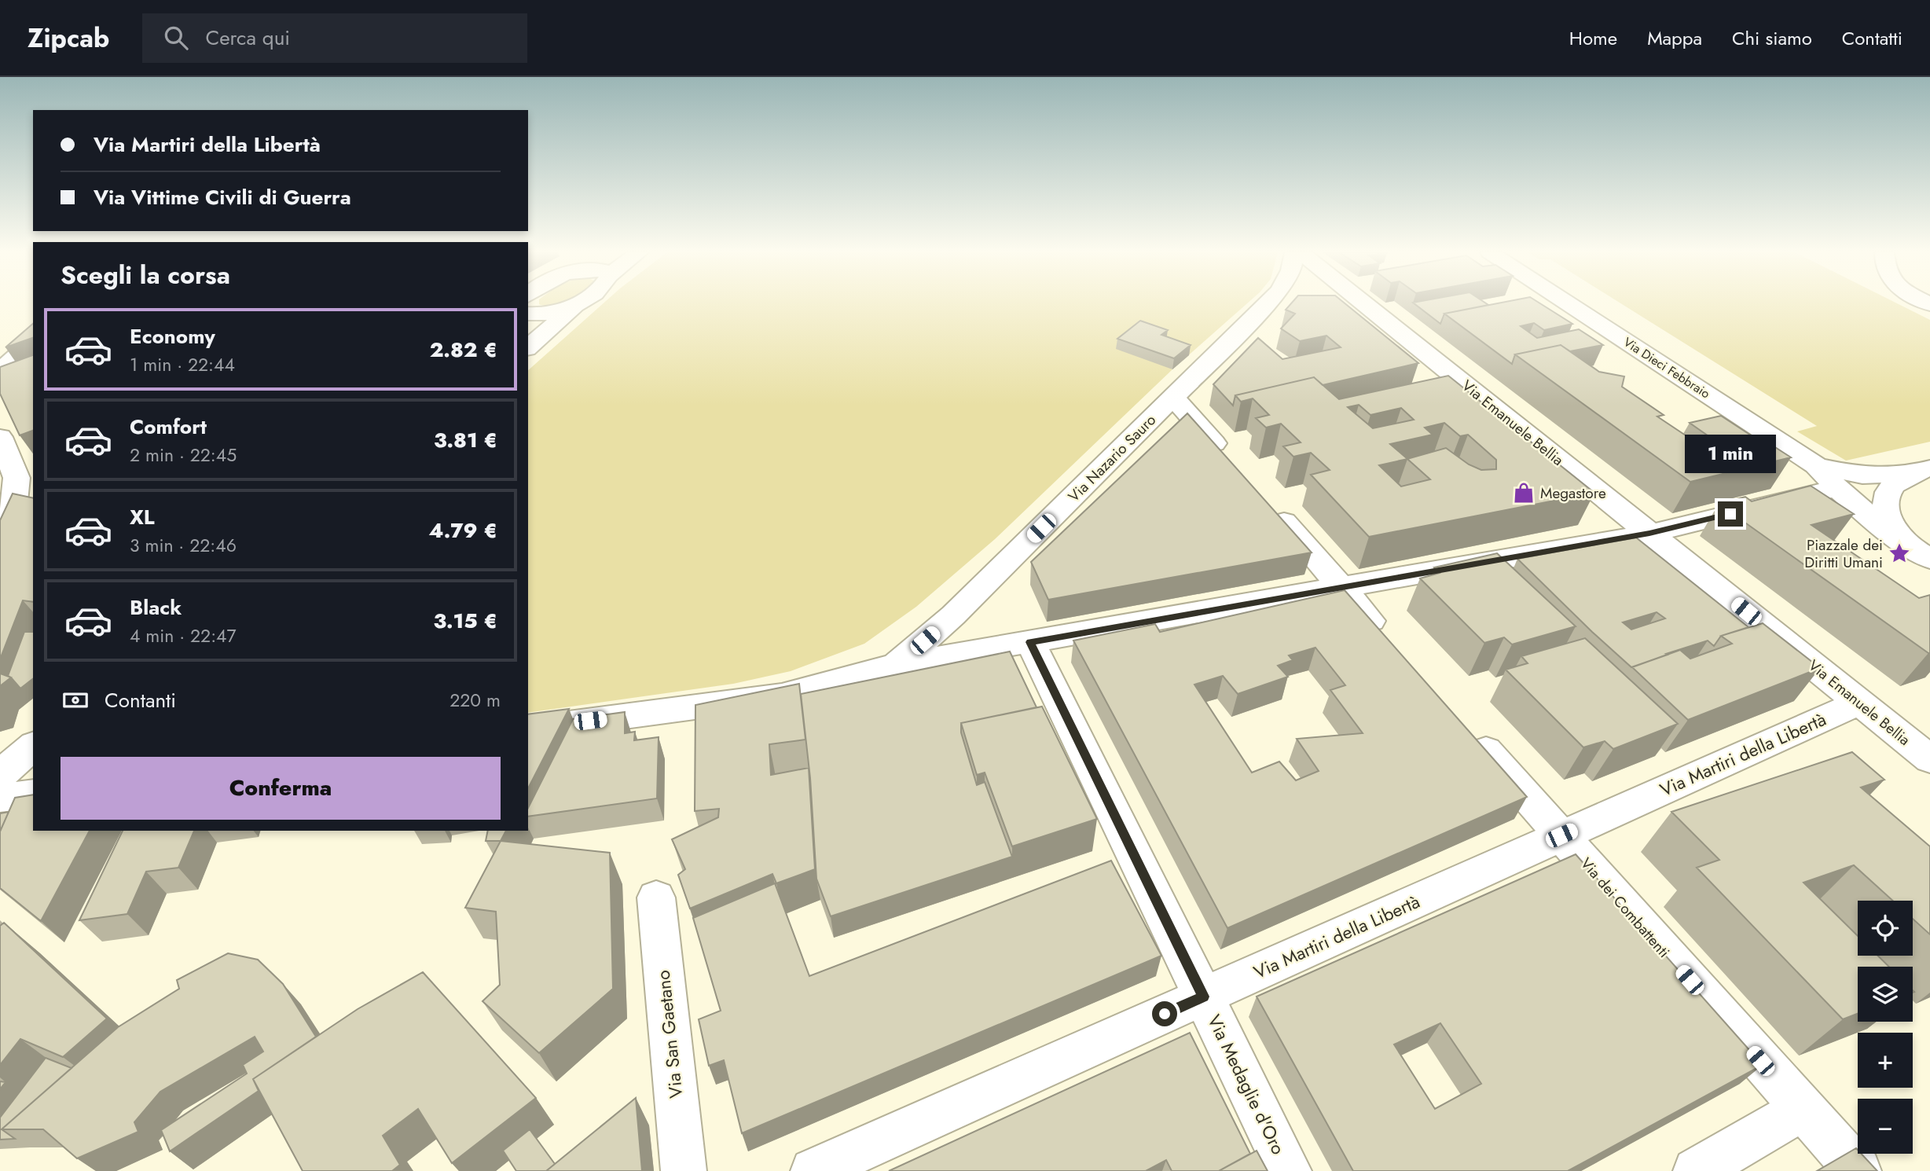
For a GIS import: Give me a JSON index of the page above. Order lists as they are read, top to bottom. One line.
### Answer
{"streets":{"street":["Via Dieci Febbraio","Via Emanuele Bellia","Via Nazario Sauro","Via Martiri della Libertà","Via dei Combattenti","Via San Gaetano","Via Medaglie d'Oro"]},"crossings":[["Via Emanuele Bellia","Via Martiri della Libertà"],["Via Martiri della Libertà","Via dei Combattenti"],["Via Martiri della Libertà","Via Medaglie d'Oro"]],"places":{"shop":["Megastore"],"place":["Piazzale dei Diritti Umani"]},"page":{"header":"Zipcab","search":"Cerca qui","nav":["Home","Mappa","Chi siamo","Contatti"],"banner":["Via Martiri della Libertà","Via Vittime Civili di Guerra"],"heading":"Scegli la corsa","list":[{"name":"Economy","note":"1 min · 22:44","value":"2.82 €"},{"name":"Comfort","note":"2 min · 22:45","value":"3.81 €"},{"name":"XL","note":"3 min · 22:46","value":"4.79 €"},{"name":"Black","note":"4 min · 22:47","value":"3.15 €"}],"bubble":"1 min","pay":["Contanti","220 m"],"buttons":"Conferma","map_buttons":["+","−"]}}
